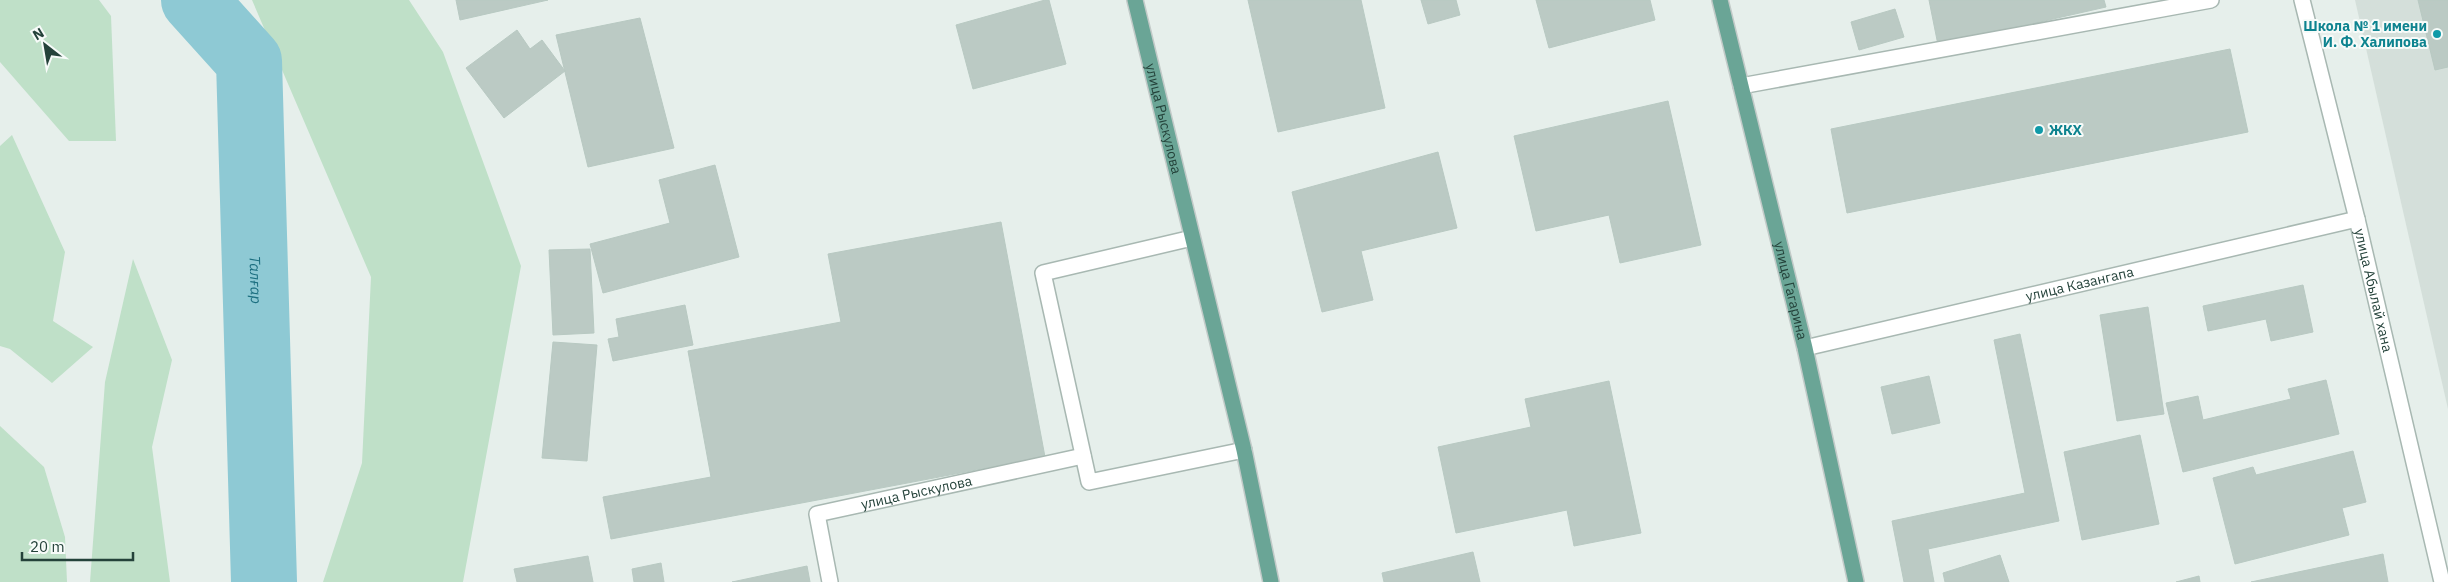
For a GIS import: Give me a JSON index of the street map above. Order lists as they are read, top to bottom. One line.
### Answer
{"streets":{"main road":["улица Рыскулова","улица Гагарина"],"street":["улица Казангапа","улица Абылай хана"]},"crossings":[["улица Казангапа","улица Гагарина"],["улица Казангапа","улица Абылай хана"]],"water":["Талғар"],"places":["Школа № 1 имени И. Ф. Халипова","ЖКХ"],"scale_bar":"20 m","north":"top left"}
